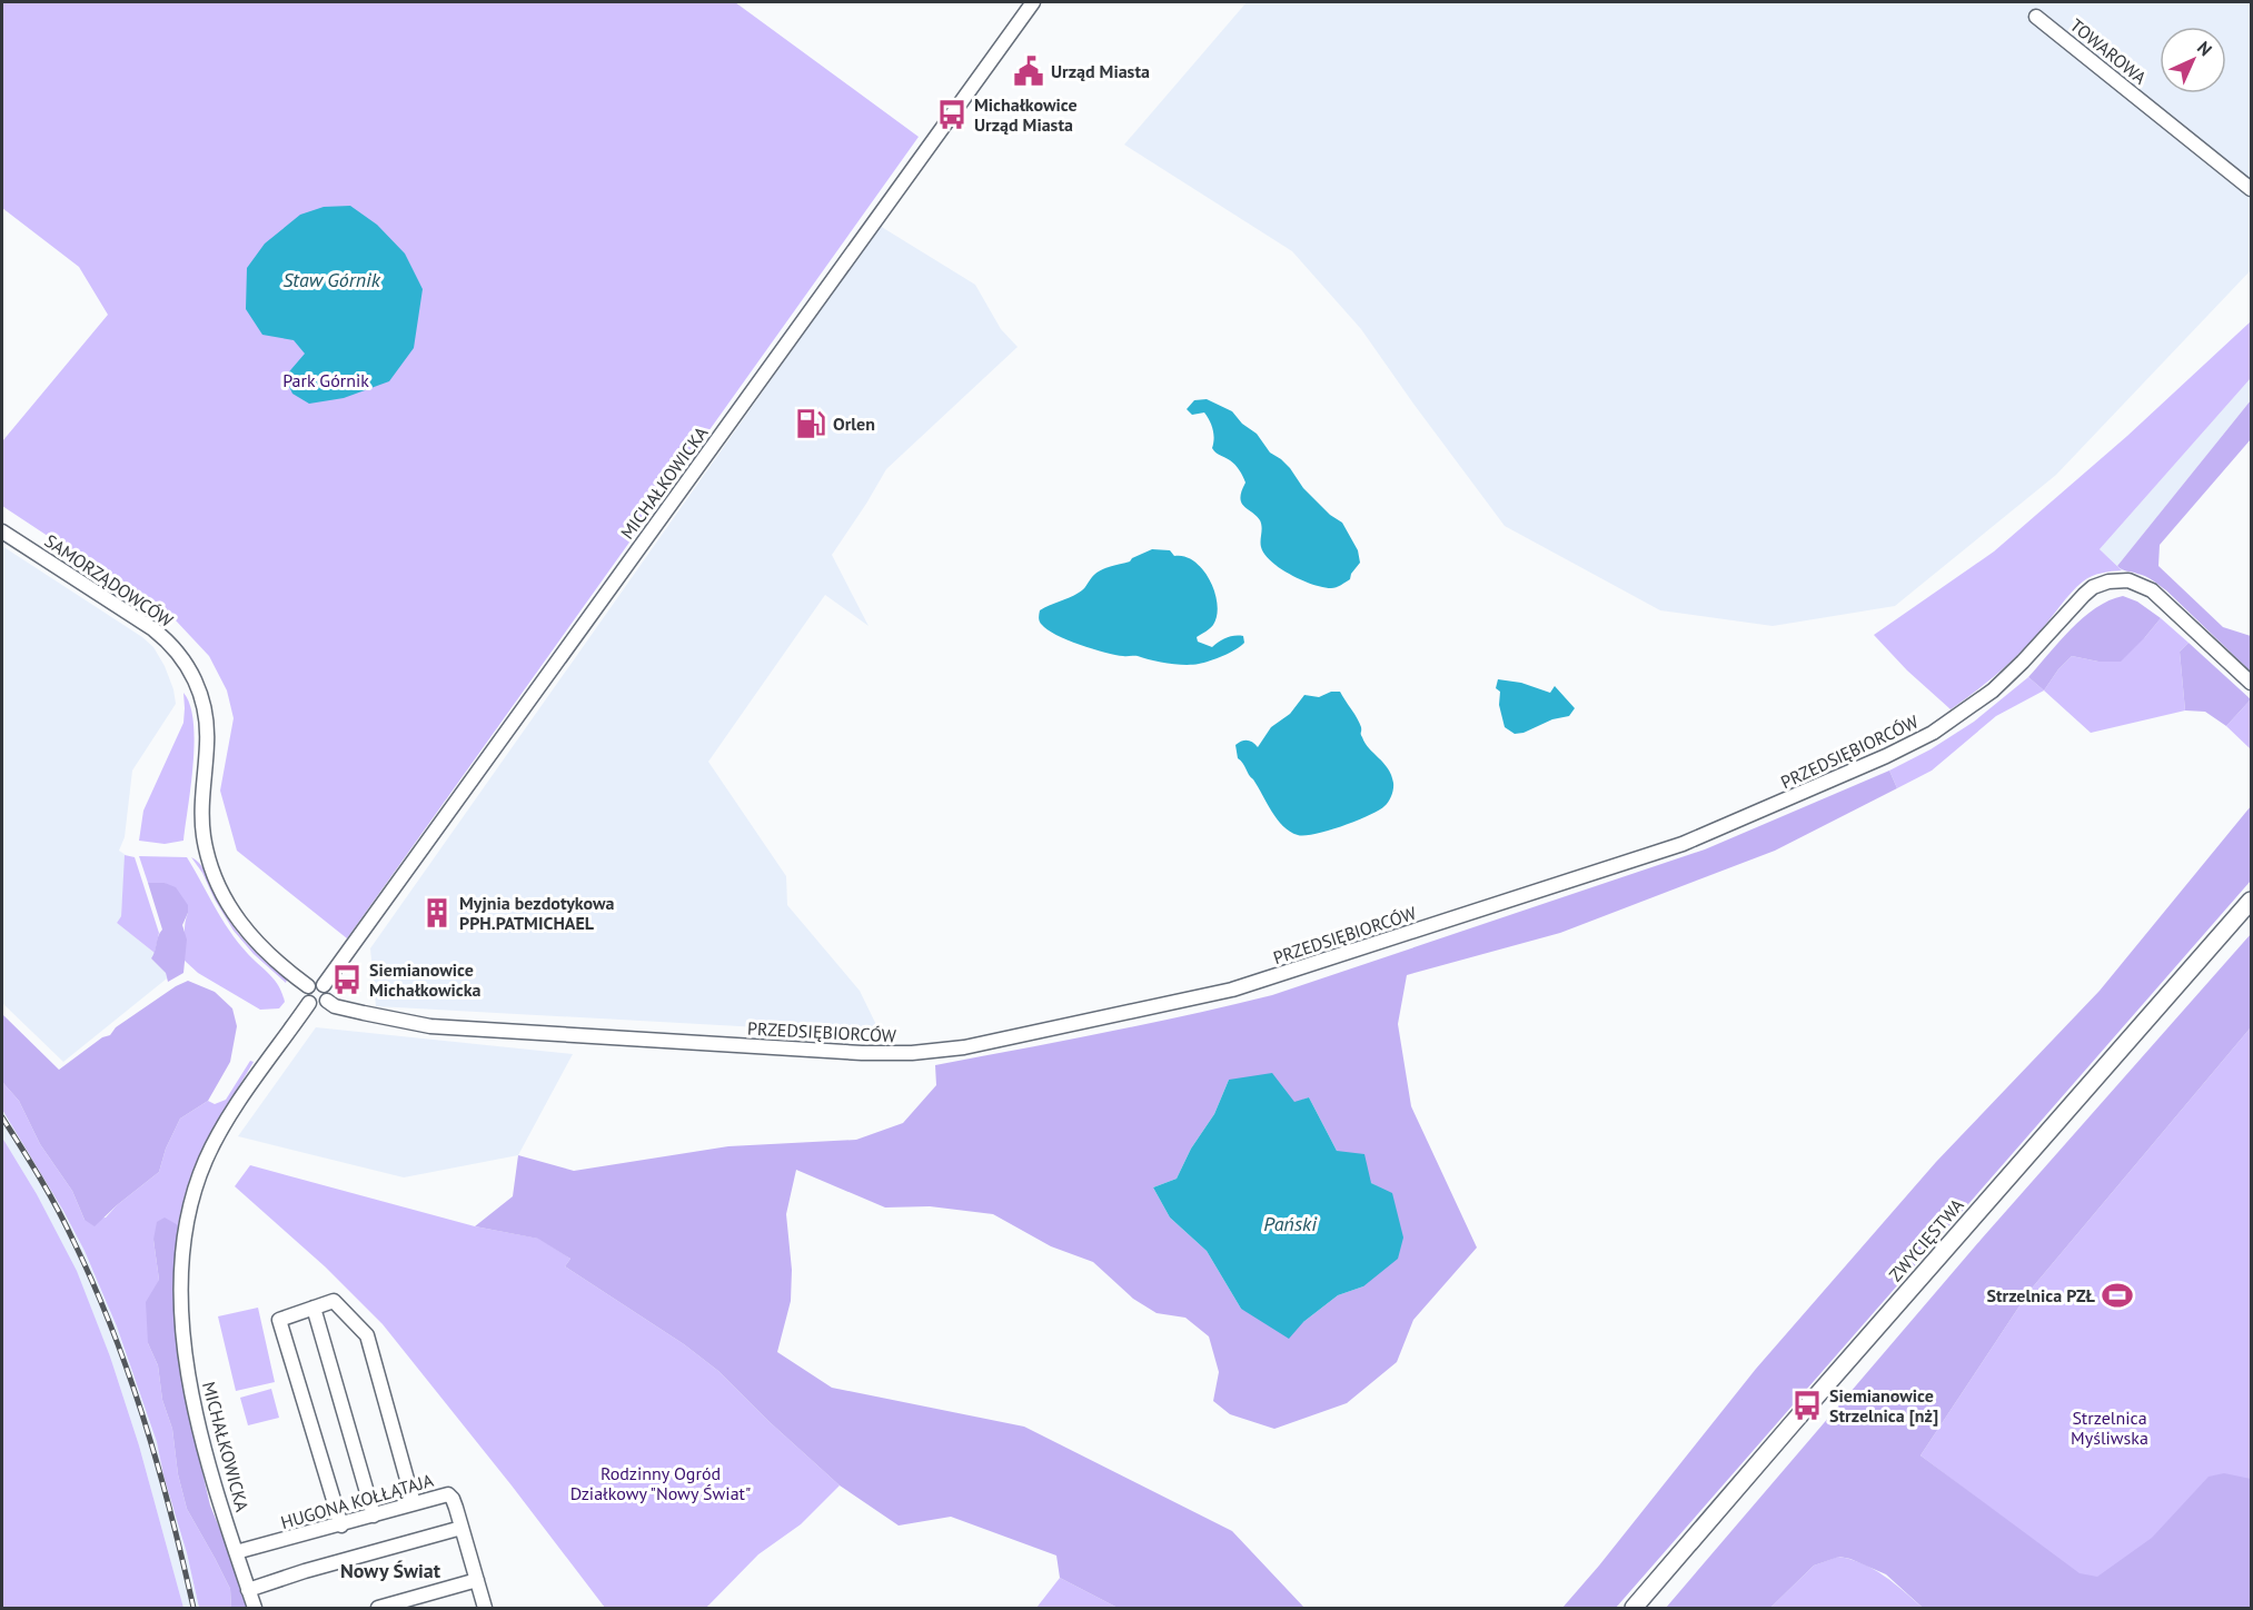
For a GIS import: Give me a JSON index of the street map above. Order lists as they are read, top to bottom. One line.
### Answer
{"streets":{"main road":["ZWYCIĘSTWA"],"street":["TOWAROWA","MICHAŁKOWICKA","SAMORZĄDOWCÓW","PRZEDSIĘBIORCÓW","HUGONA KOŁŁĄTAJA"]},"crossings":[["MICHAŁKOWICKA","SAMORZĄDOWCÓW"],["MICHAŁKOWICKA","PRZEDSIĘBIORCÓW"],["MICHAŁKOWICKA","HUGONA KOŁŁĄTAJA"],["SAMORZĄDOWCÓW","PRZEDSIĘBIORCÓW"]],"districts":["Nowy Świat"],"water":["Staw Górnik","Pański"],"parks":["Park Górnik","Strzelnica Myśliwska","Rodzinny Ogród Działkowy \"Nowy Świat\""],"places":{"public building":["Urząd Miasta"],"bus stop":["Michałkowice Urząd Miasta","Siemianowice Michałkowicka","Siemianowice Strzelnica [nż]"],"fuel station":["Orlen"],"building":["Myjnia bezdotykowa PPH.PATMICHAEL"],"sports":["Strzelnica PZŁ"]},"north":"top right"}
